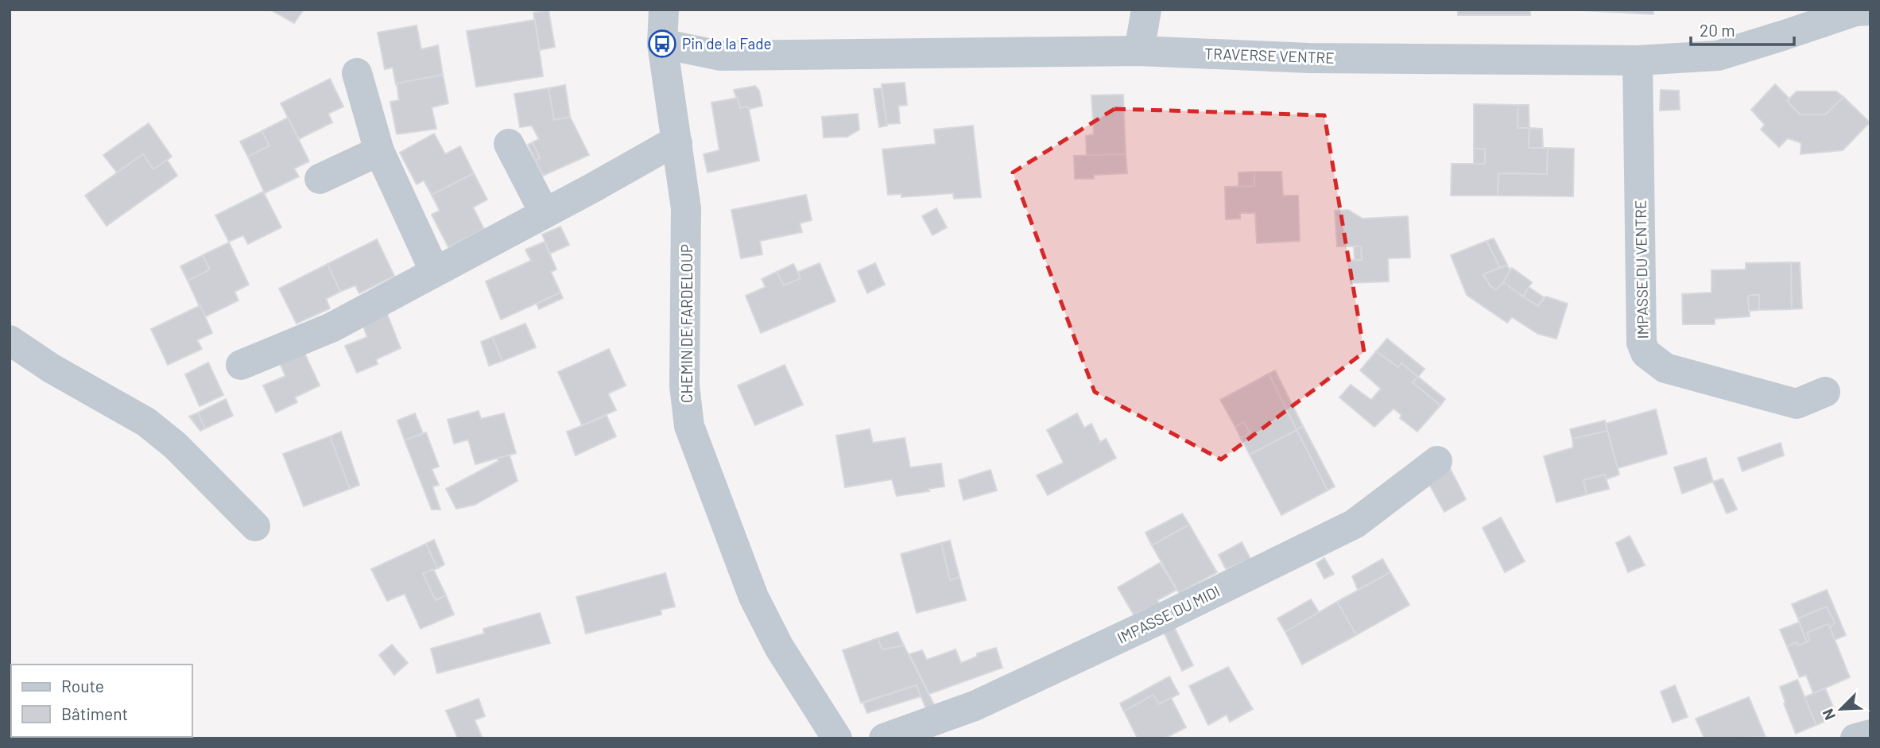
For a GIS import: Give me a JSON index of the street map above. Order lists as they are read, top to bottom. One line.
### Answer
{"streets":{"street":["TRAVERSE VENTRE","IMPASSE DU VENTRE","CHEMIN DE FARDELOUP","IMPASSE DU MIDI"]},"crossings":[["TRAVERSE VENTRE","IMPASSE DU VENTRE"],["TRAVERSE VENTRE","CHEMIN DE FARDELOUP"]],"places":{"bus stop":["Pin de la Fade"]},"legend":["Route","Bâtiment"],"scale_bar":"20 m","north":"bottom left"}
